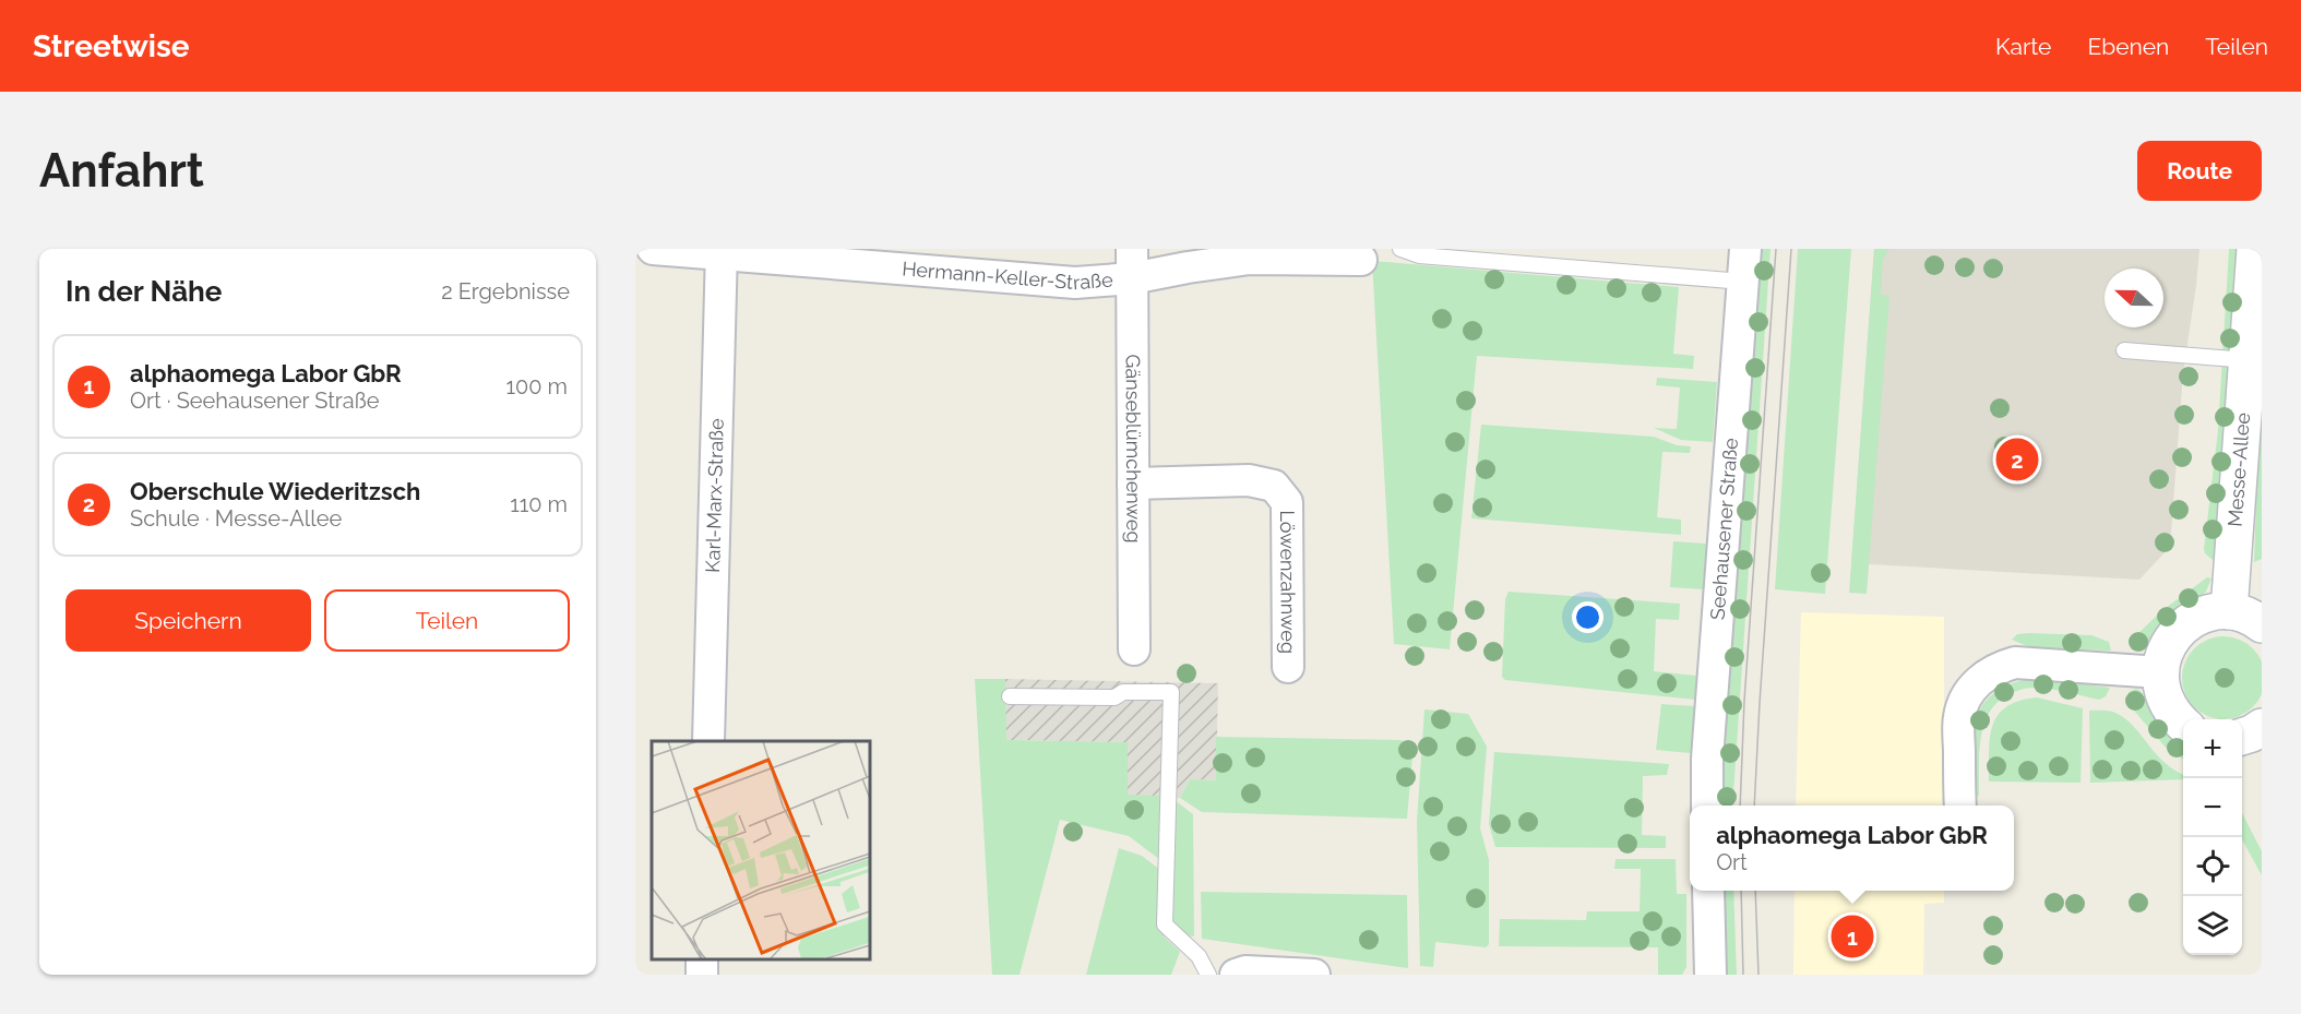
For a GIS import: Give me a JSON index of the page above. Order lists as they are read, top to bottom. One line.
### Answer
{"streets":{"main road":["Messe-Allee"],"street":["Hermann-Keller-Straße","Gänseblümchenweg","Karl-Marx-Straße","Seehausener Straße","Löwenzahnweg"]},"crossings":[["Hermann-Keller-Straße","Gänseblümchenweg"],["Hermann-Keller-Straße","Karl-Marx-Straße"],["Gänseblümchenweg","Löwenzahnweg"]],"north":"left","page":{"header":"Streetwise","nav":["Karte","Ebenen","Teilen"],"buttons":["Route",["Speichern","Teilen"]],"title":"Anfahrt","heading":["In der Nähe","2 Ergebnisse"],"list":[{"mark":"1","name":"alphaomega Labor GbR","note":"Ort · Seehausener Straße","value":"100 m"},{"mark":"2","name":"Oberschule Wiederitzsch","note":"Schule · Messe-Allee","value":"110 m"}],"pins":["2","1"],"map_buttons":["+","−"],"popup":["alphaomega Labor GbR","Ort"]}}
